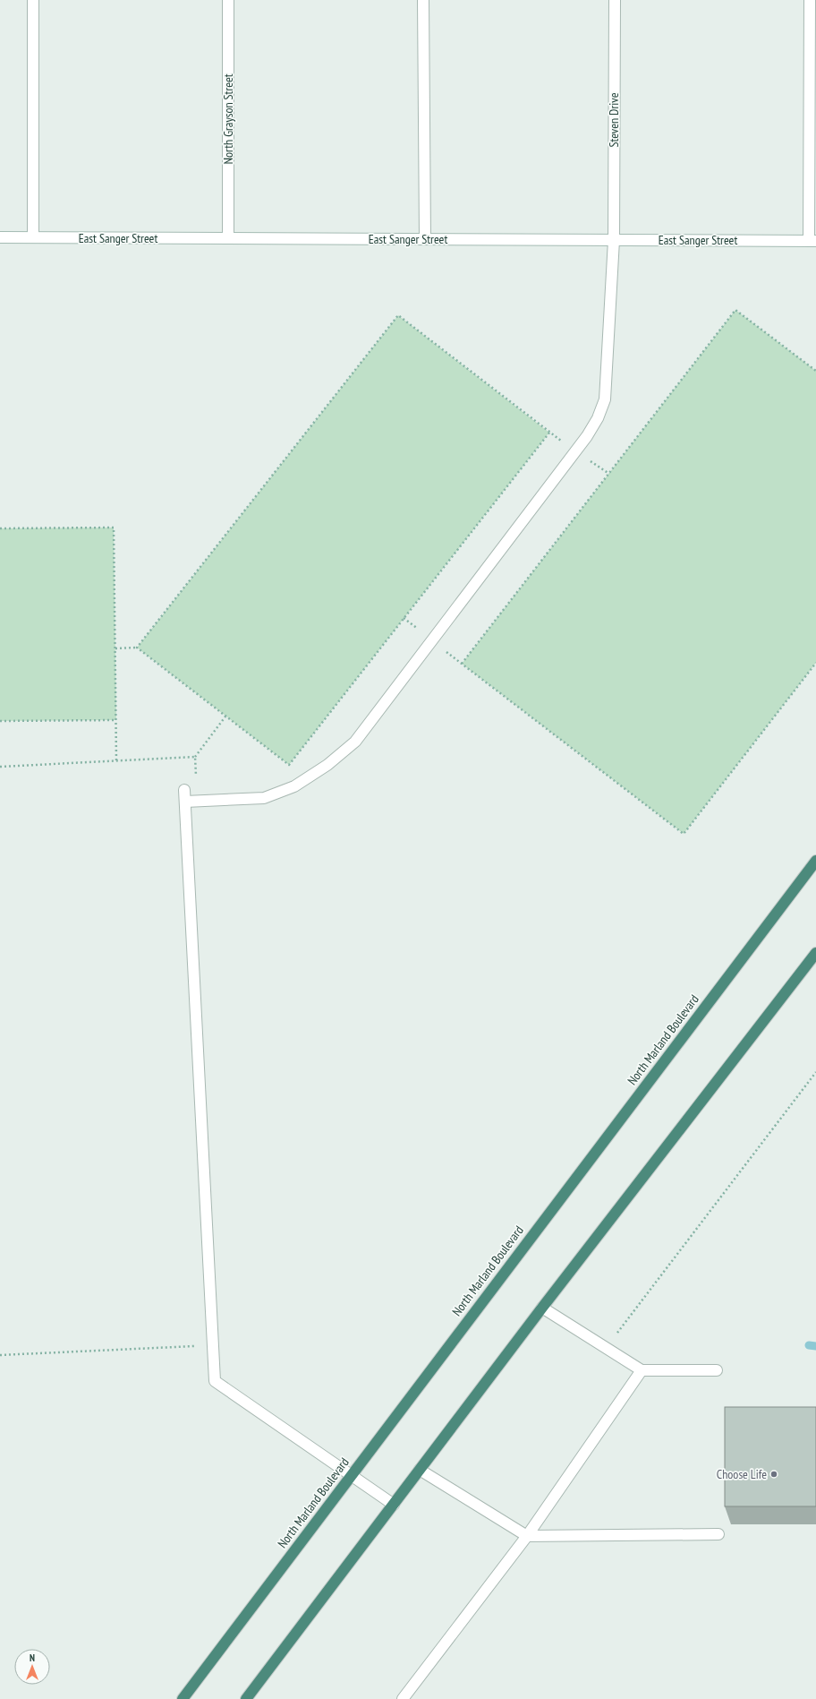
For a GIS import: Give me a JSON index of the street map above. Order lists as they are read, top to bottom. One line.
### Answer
{"streets":{"highway":["North Marland Boulevard"],"main road":["North Grayson Street","Steven Drive","East Sanger Street"]},"crossings":[["North Grayson Street","East Sanger Street"],["Steven Drive","East Sanger Street"]],"places":["Choose Life"],"north":"top"}
